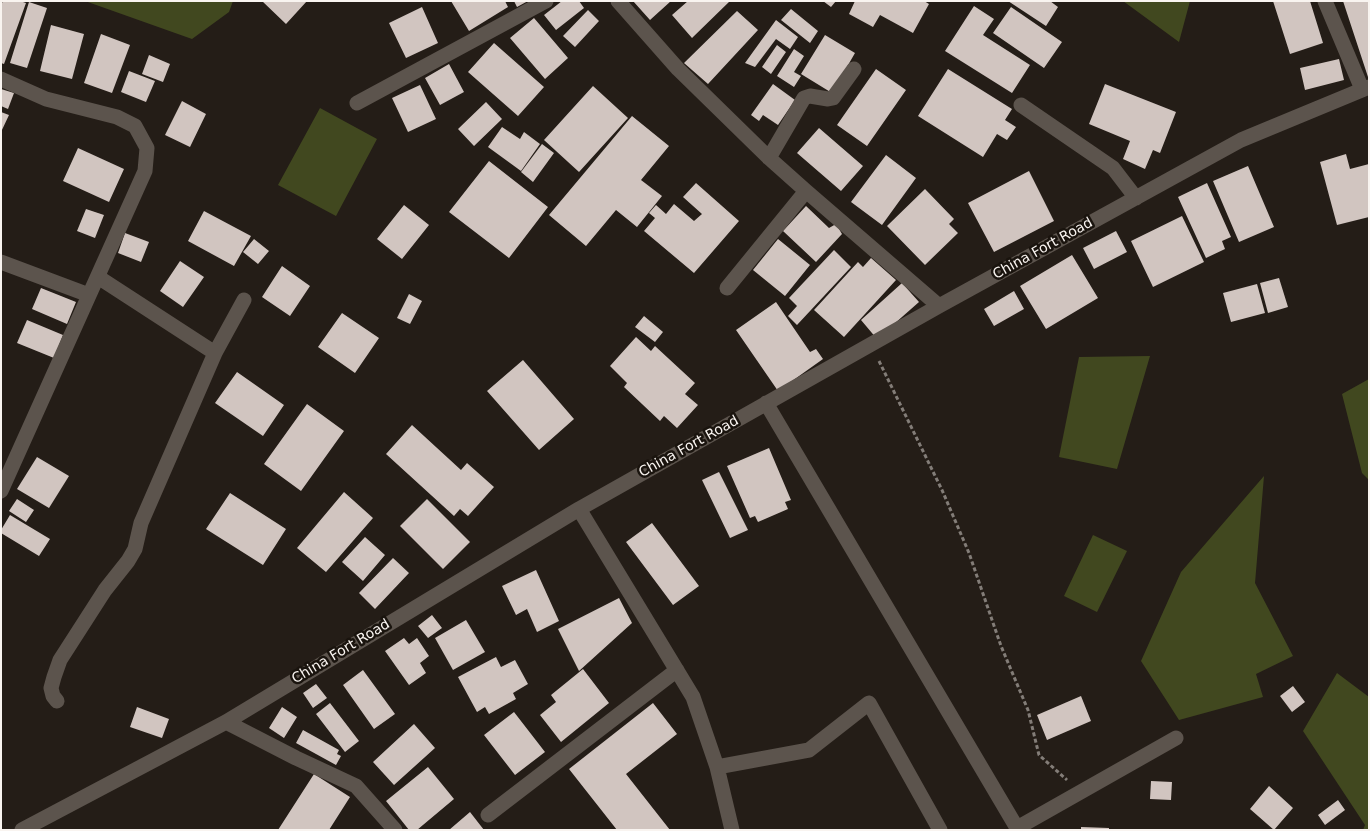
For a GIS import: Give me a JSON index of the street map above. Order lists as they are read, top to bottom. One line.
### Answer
{"streets":{"street":["China Fort Road"]}}
